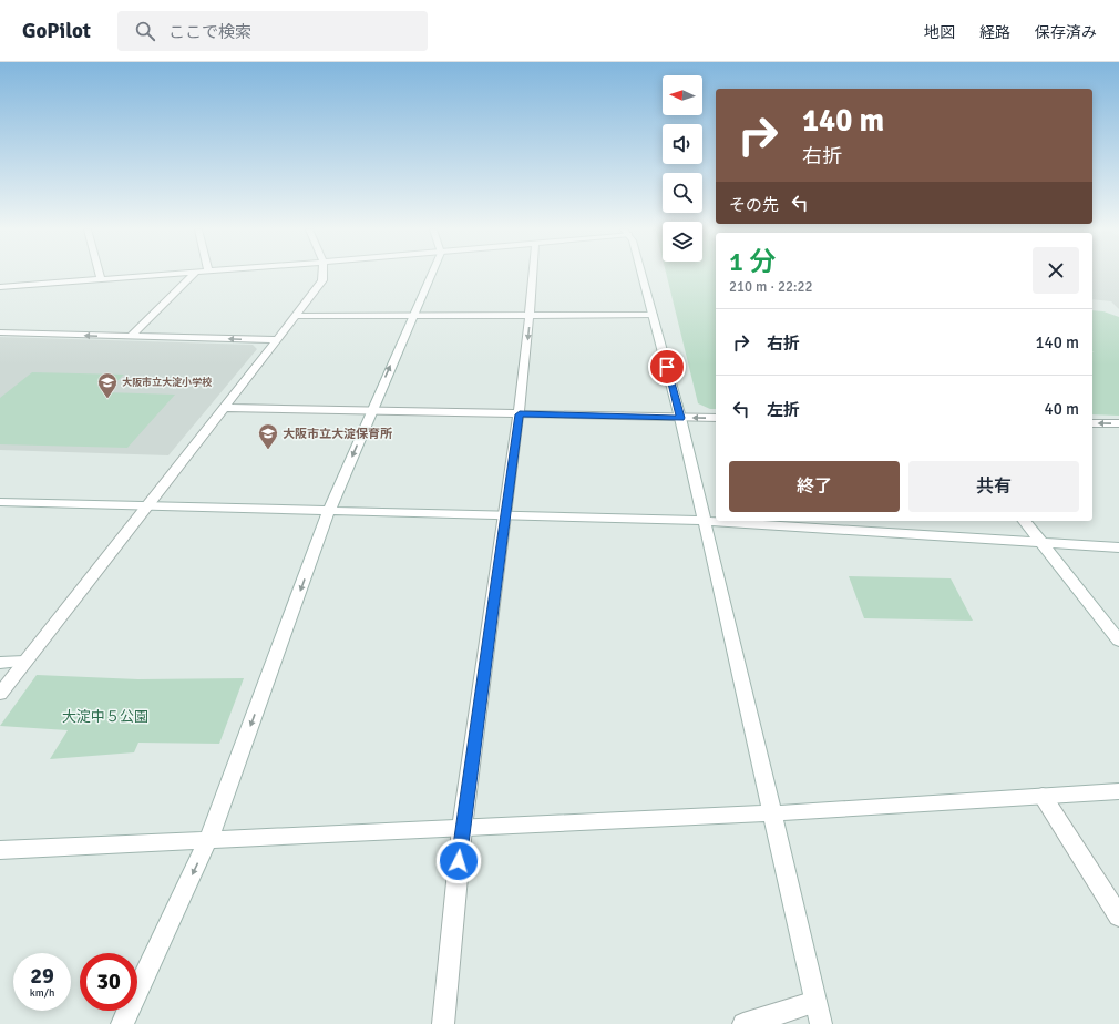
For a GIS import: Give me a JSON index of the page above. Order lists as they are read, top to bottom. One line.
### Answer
{"parks":["大淀中５公園"],"places":{"school or university":["大阪市立大淀小学校","大阪市立大淀保育所"]},"north":"left","page":{"header":"GoPilot","search":"ここで検索","nav":["地図","経路","保存済み"],"turn":["140 m","右折"],"then":"その先","heading":["1 分","210 m · 22:22"],"list":[{"name":"右折","value":"140 m"},{"name":"左折","value":"40 m"}],"buttons":["終了","共有"],"speed":"29 km/h","limit":"30"}}
